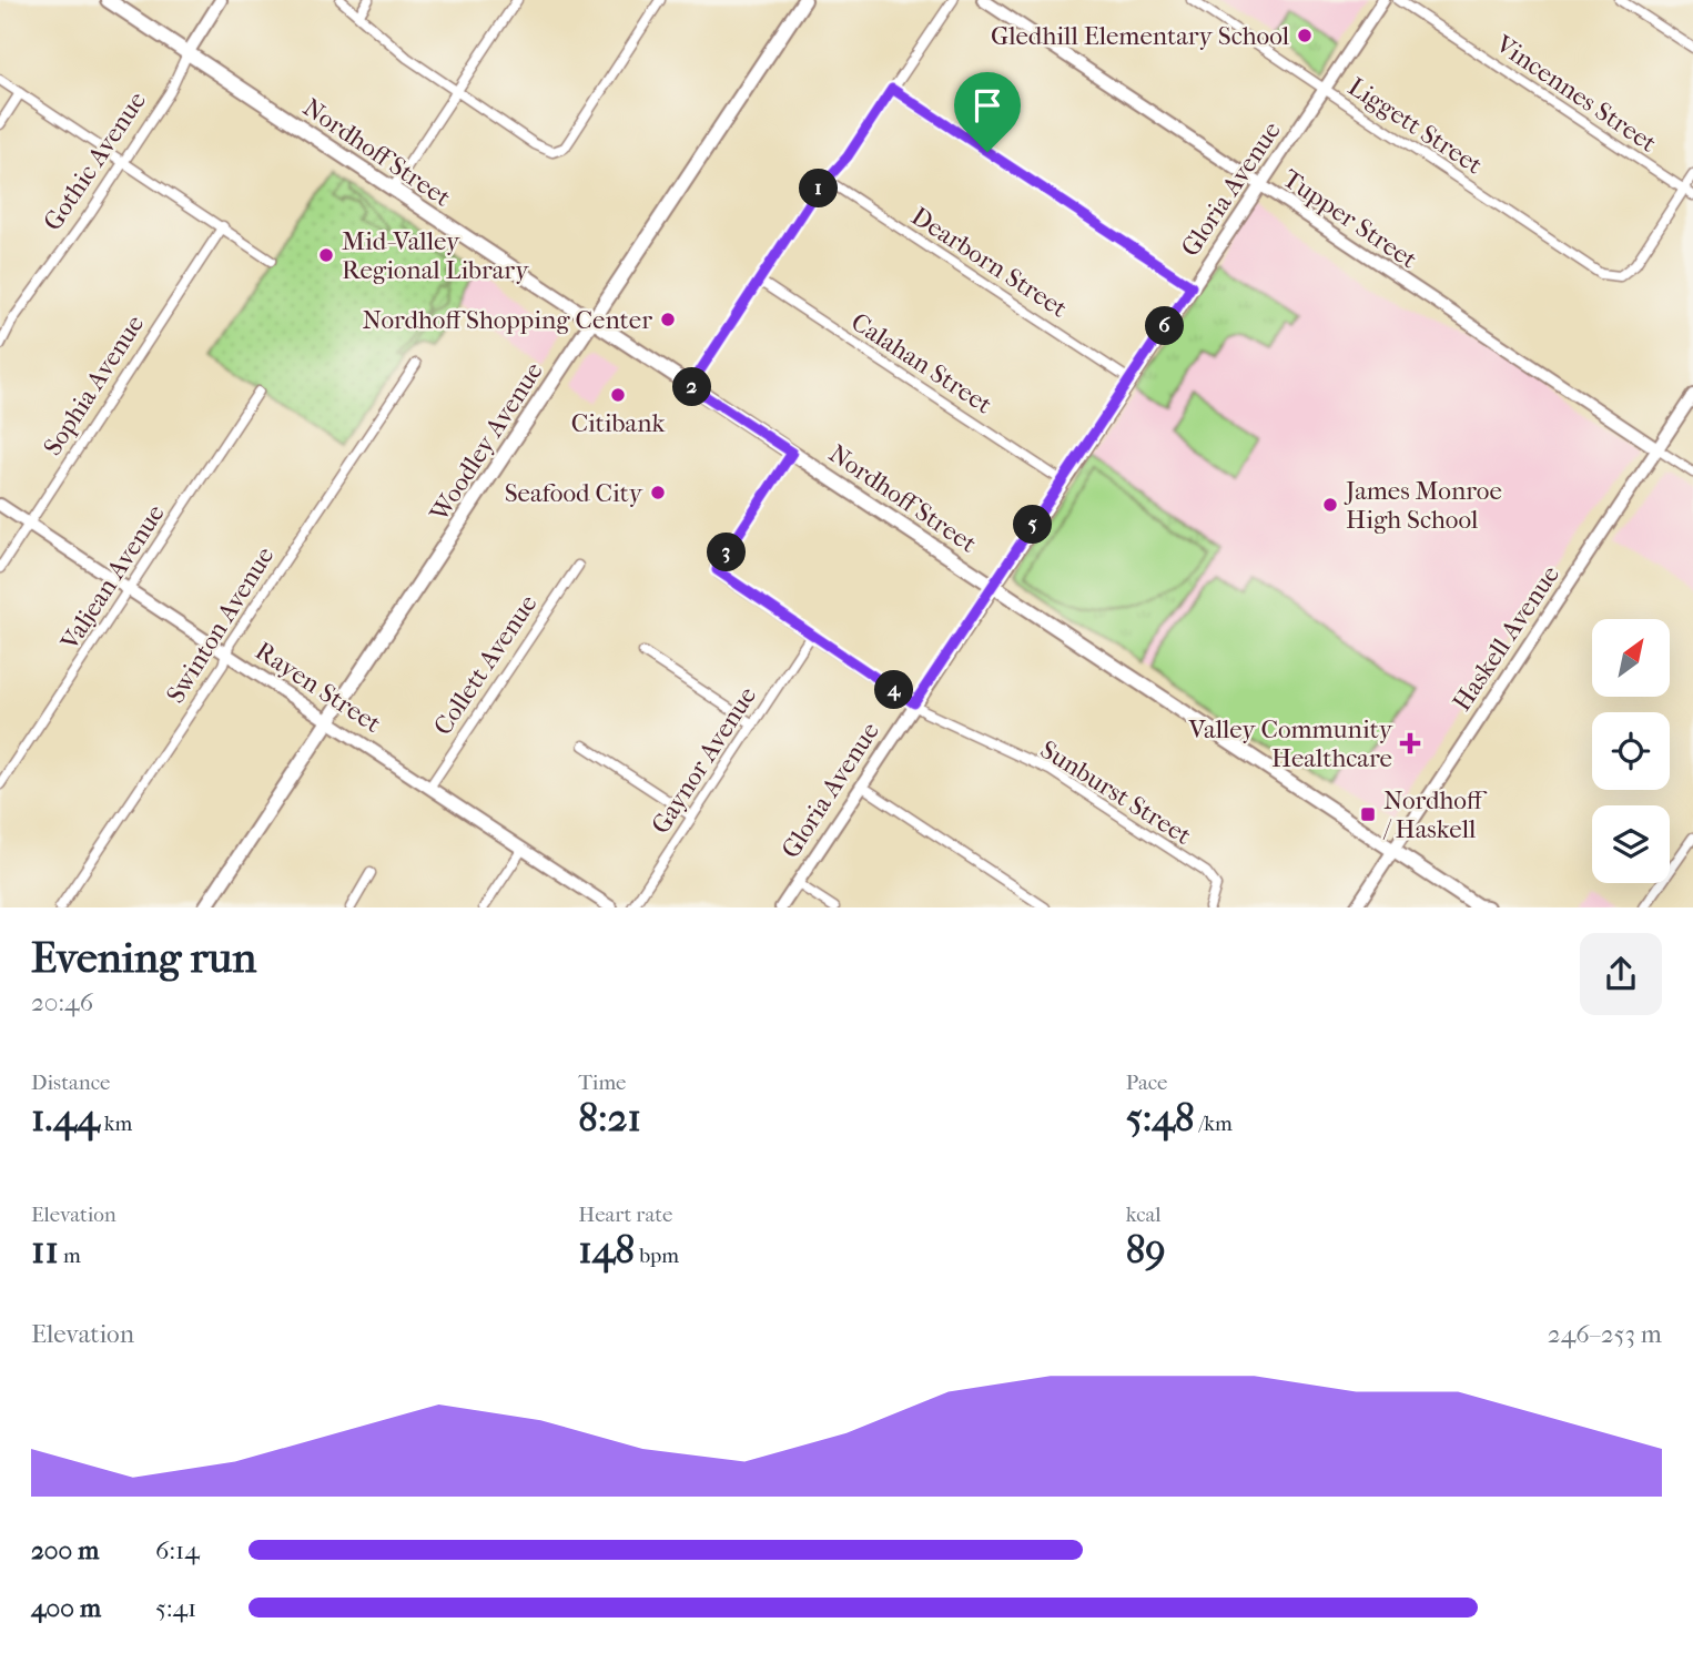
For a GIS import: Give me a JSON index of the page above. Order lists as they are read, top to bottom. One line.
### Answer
{"streets":{"main road":["Nordhoff Street","Woodley Avenue"],"street":["Vincennes Street","Liggett Street","Gothic Avenue","Gloria Avenue","Tupper Street","Dearborn Street","Calahan Street","Sophia Avenue","Valjean Avenue","Swinton Avenue","Haskell Avenue","Collett Avenue","Rayen Street","Gaynor Avenue","Sunburst Street"]},"crossings":[["Vincennes Street","Liggett Street"],["Liggett Street","Gloria Avenue"],["Nordhoff Street","Gothic Avenue"],["Nordhoff Street","Gloria Avenue"],["Nordhoff Street","Woodley Avenue"],["Nordhoff Street","Haskell Avenue"],["Nordhoff Street","Sunburst Street"],["Gloria Avenue","Tupper Street"],["Gloria Avenue","Dearborn Street"],["Gloria Avenue","Calahan Street"],["Gloria Avenue","Sunburst Street"],["Tupper Street","Haskell Avenue"],["Sophia Avenue","Rayen Street"],["Woodley Avenue","Rayen Street"],["Valjean Avenue","Rayen Street"],["Swinton Avenue","Rayen Street"],["Collett Avenue","Rayen Street"],["Gaynor Avenue","Sunburst Street"]],"places":{"other":["Gledhill Elementary School","Mid-Valley Regional Library","Nordhoff Shopping Center","Citibank","Seafood City","James Monroe High School"],"health":["Valley Community Healthcare"],"transit":["Nordhoff / Haskell"]},"north":"top right","page":{"pins":["1","6","2","5","3","4"],"heading":["Evening run","20:46"],"stats":[["Distance","1.44 km"],["Time","8:21"],["Pace","5:48 /km"],["Elevation","11 m"],["Heart rate","148 bpm"],["kcal","89"]],"chart":["Elevation","246–253 m"],"list":[{"name":"200 m","note":"6:14"},{"name":"400 m","note":"5:41"}]}}
